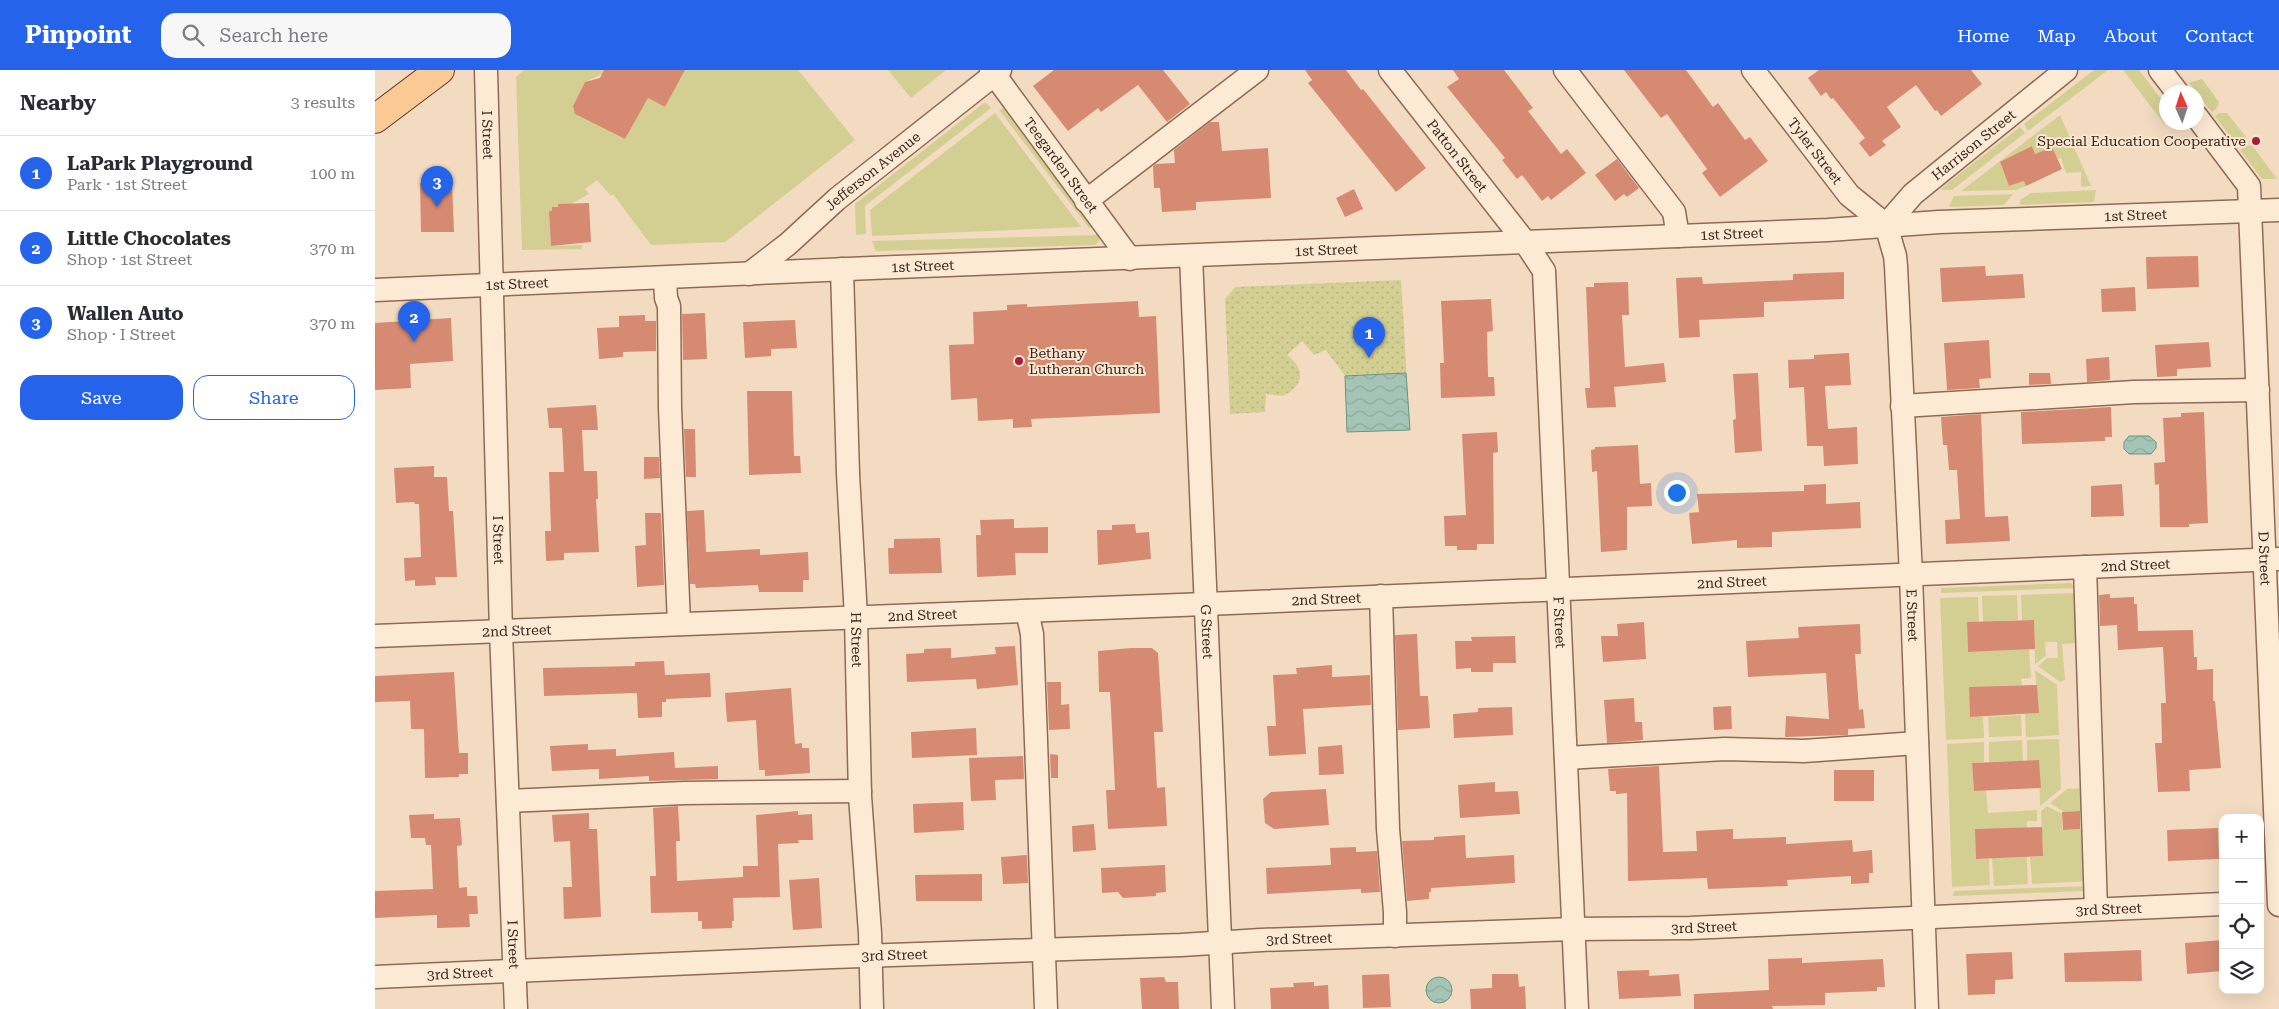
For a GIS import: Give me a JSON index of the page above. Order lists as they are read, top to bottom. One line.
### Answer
{"streets":{"street":["I Street","Harrison Street","Tyler Street","Patton Street","Teegarden Street","Jefferson Avenue","1st Street","D Street","2nd Street","E Street","F Street","G Street","H Street","3rd Street"]},"crossings":[["I Street","1st Street"],["I Street","2nd Street"],["I Street","3rd Street"],["Harrison Street","Tyler Street"],["Harrison Street","1st Street"],["Harrison Street","E Street"],["Tyler Street","1st Street"],["Tyler Street","E Street"],["Patton Street","1st Street"],["Patton Street","F Street"],["Teegarden Street","Jefferson Avenue"],["Teegarden Street","1st Street"],["Jefferson Avenue","1st Street"],["1st Street","D Street"],["1st Street","E Street"],["1st Street","F Street"],["1st Street","G Street"],["1st Street","H Street"],["D Street","2nd Street"],["2nd Street","E Street"],["2nd Street","F Street"],["2nd Street","G Street"],["2nd Street","H Street"],["E Street","3rd Street"],["F Street","3rd Street"],["G Street","3rd Street"],["H Street","3rd Street"]],"places":["Special Education Cooperative","Bethany Lutheran Church"],"north":"top","page":{"header":"Pinpoint","search":"Search here","nav":["Home","Map","About","Contact"],"heading":["Nearby","3 results"],"list":[{"mark":"1","name":"LaPark Playground","note":"Park · 1st Street","value":"100 m"},{"mark":"2","name":"Little Chocolates","note":"Shop · 1st Street","value":"370 m"},{"mark":"3","name":"Wallen Auto","note":"Shop · I Street","value":"370 m"}],"pins":["3","2","1"],"buttons":["Save","Share"],"map_buttons":["+","−"]}}
